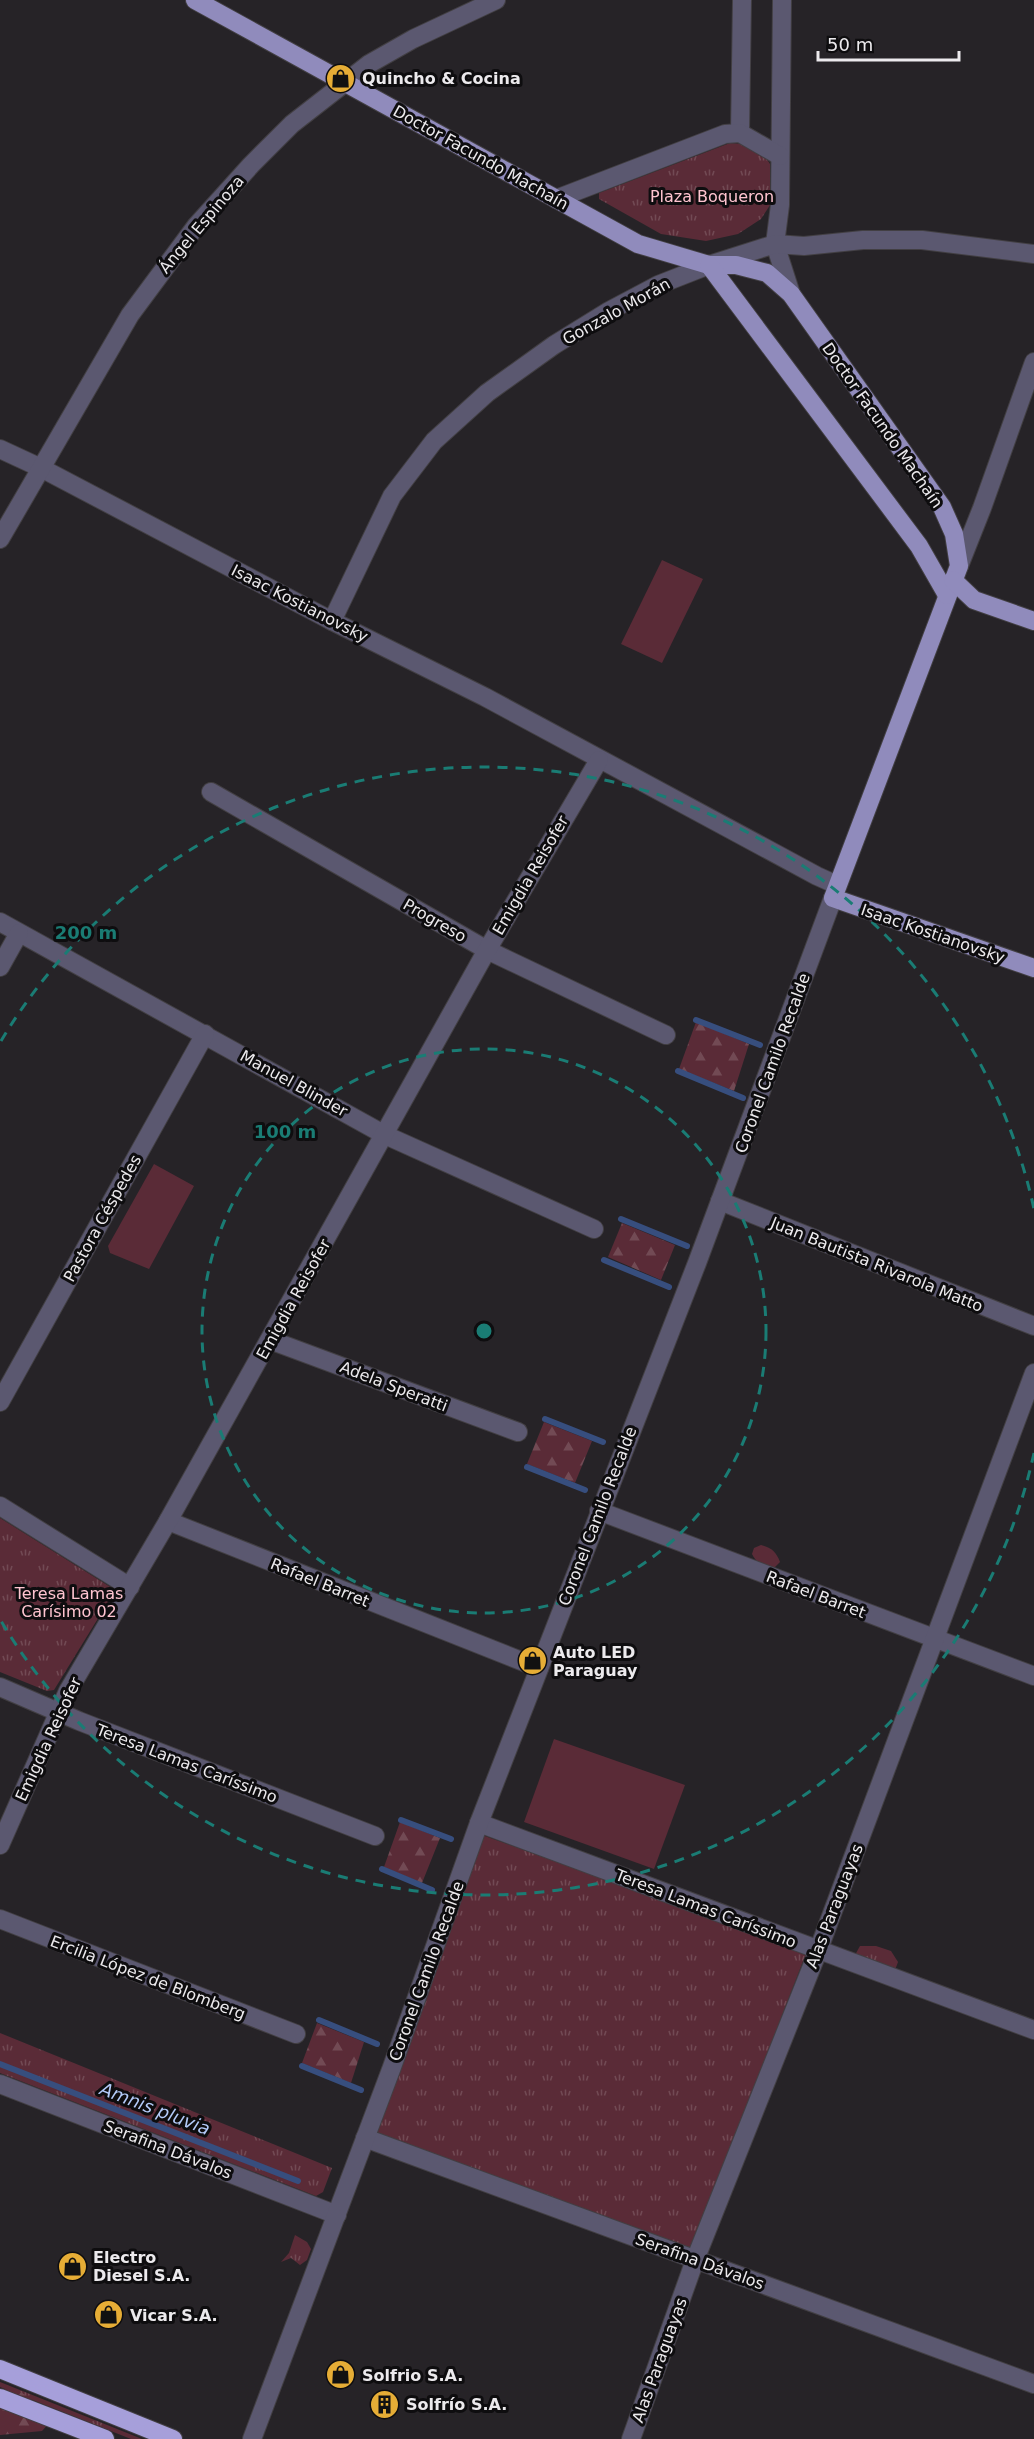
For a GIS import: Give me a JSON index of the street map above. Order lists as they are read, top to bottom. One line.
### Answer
{"streets":{"main road":["Doctor Facundo Machaín","Isaac Kostianovsky","Coronel Camilo Recalde"],"street":["Ángel Espinoza","Gonzalo Morán","Emigdia Reisofer","Progreso","Manuel Blinder","Pastora Céspedes","Juan Bautista Rivarola Matto","Adela Speratti","Rafael Barret","Teresa Lamas Caríssimo","Alas Paraguayas","Ercilia López de Blomberg","Serafina Dávalos"]},"crossings":[["Doctor Facundo Machaín","Ángel Espinoza"],["Doctor Facundo Machaín","Gonzalo Morán"],["Doctor Facundo Machaín","Coronel Camilo Recalde"],["Ángel Espinoza","Isaac Kostianovsky"],["Gonzalo Morán","Isaac Kostianovsky"],["Isaac Kostianovsky","Emigdia Reisofer"],["Isaac Kostianovsky","Coronel Camilo Recalde"],["Emigdia Reisofer","Progreso"],["Emigdia Reisofer","Manuel Blinder"],["Emigdia Reisofer","Adela Speratti"],["Emigdia Reisofer","Rafael Barret"],["Emigdia Reisofer","Teresa Lamas Caríssimo"],["Coronel Camilo Recalde","Juan Bautista Rivarola Matto"],["Coronel Camilo Recalde","Rafael Barret"],["Coronel Camilo Recalde","Teresa Lamas Caríssimo"],["Coronel Camilo Recalde","Serafina Dávalos"],["Manuel Blinder","Pastora Céspedes"],["Rafael Barret","Alas Paraguayas"],["Teresa Lamas Caríssimo","Alas Paraguayas"],["Alas Paraguayas","Serafina Dávalos"]],"water":["Amnis pluvia"],"parks":["Plaza Boqueron","Teresa Lamas Carísimo 02"],"places":{"shop":["Quincho & Cocina","Auto LED Paraguay","Electro Diesel S.A.","Vicar S.A.","Solfrio S.A."],"building":["Solfrío S.A."]},"scale_bar":"50 m","rings":["200 m","100 m"]}
